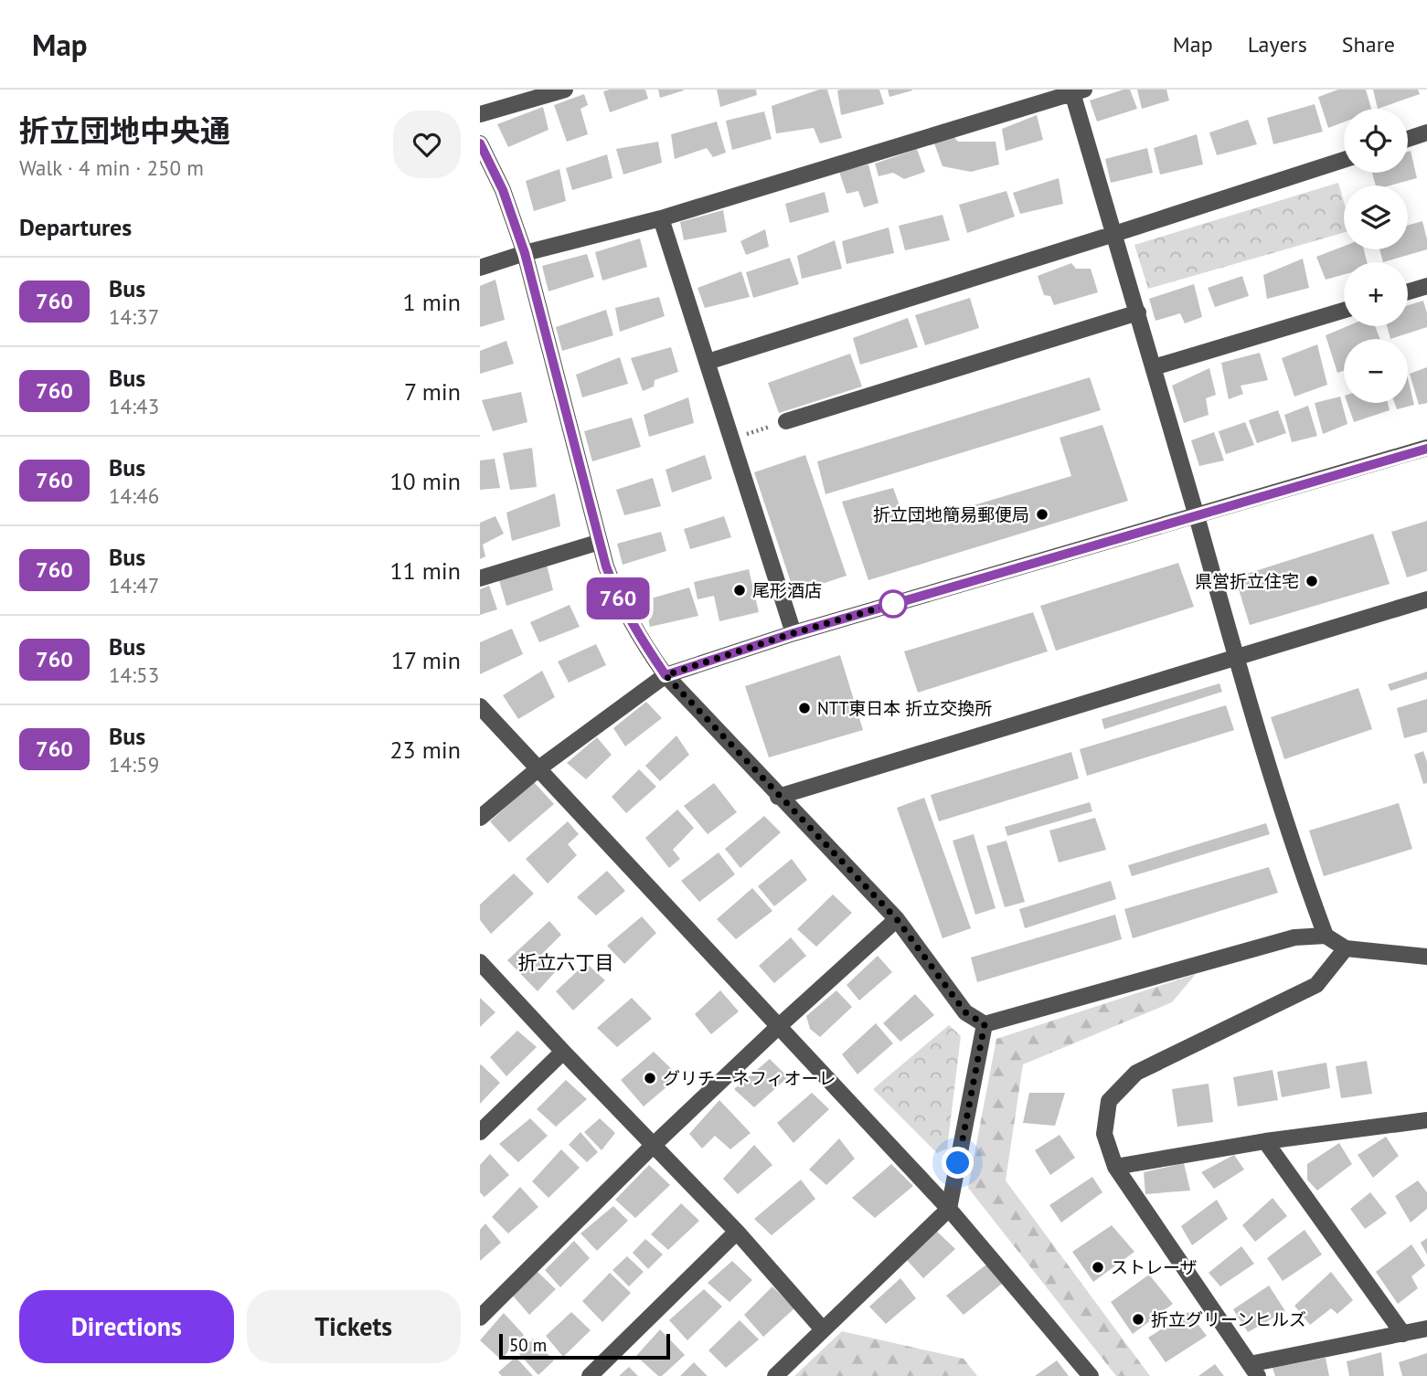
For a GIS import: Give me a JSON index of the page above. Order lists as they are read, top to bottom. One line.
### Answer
{"districts":["折立六丁目"],"places":["折立団地簡易郵便局","県営折立住宅","尾形酒店","NTT東日本 折立交換所","グリチーネフィオーレ","ストレーザ","折立グリーンヒルズ"],"lines":["bus line 760"],"scale_bar":"50 m","page":{"header":"Map","nav":["Map","Layers","Share"],"heading":[["折立団地中央通","Walk · 4 min · 250 m"],"Departures"],"on_map":"760","map_buttons":["+","−"],"list":[{"mark":"760","name":"Bus","note":"14:37","value":"1 min"},{"mark":"760","name":"Bus","note":"14:43","value":"7 min"},{"mark":"760","name":"Bus","note":"14:46","value":"10 min"},{"mark":"760","name":"Bus","note":"14:47","value":"11 min"},{"mark":"760","name":"Bus","note":"14:53","value":"17 min"},{"mark":"760","name":"Bus","note":"14:59","value":"23 min"}],"buttons":["Directions","Tickets"],"scale":"50 m"}}
